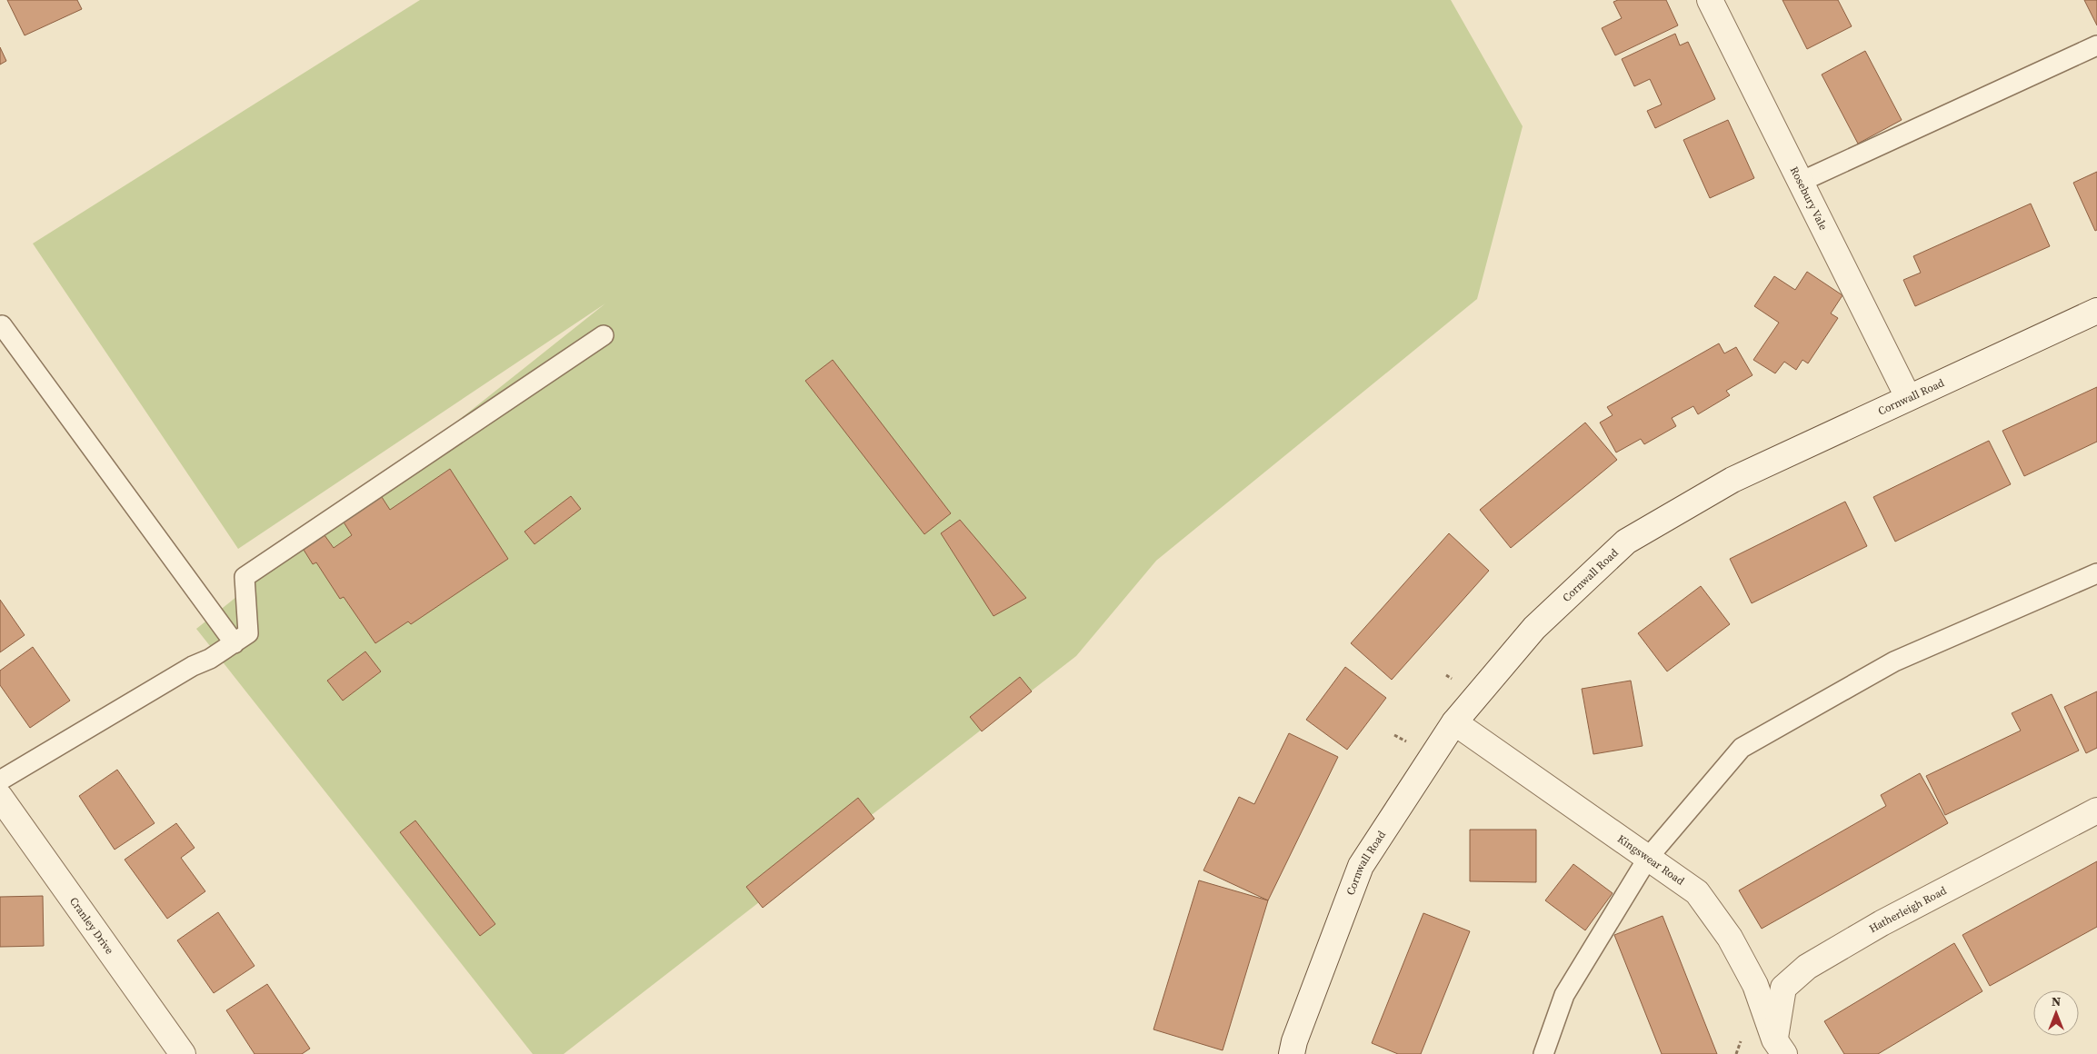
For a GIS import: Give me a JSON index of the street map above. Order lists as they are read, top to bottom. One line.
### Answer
{"streets":{"street":["Rosebury Vale","Cornwall Road","Kingswear Road","Hatherleigh Road","Cranley Drive"]},"crossings":[["Rosebury Vale","Cornwall Road"],["Cornwall Road","Kingswear Road"],["Kingswear Road","Hatherleigh Road"]],"north":"top"}
